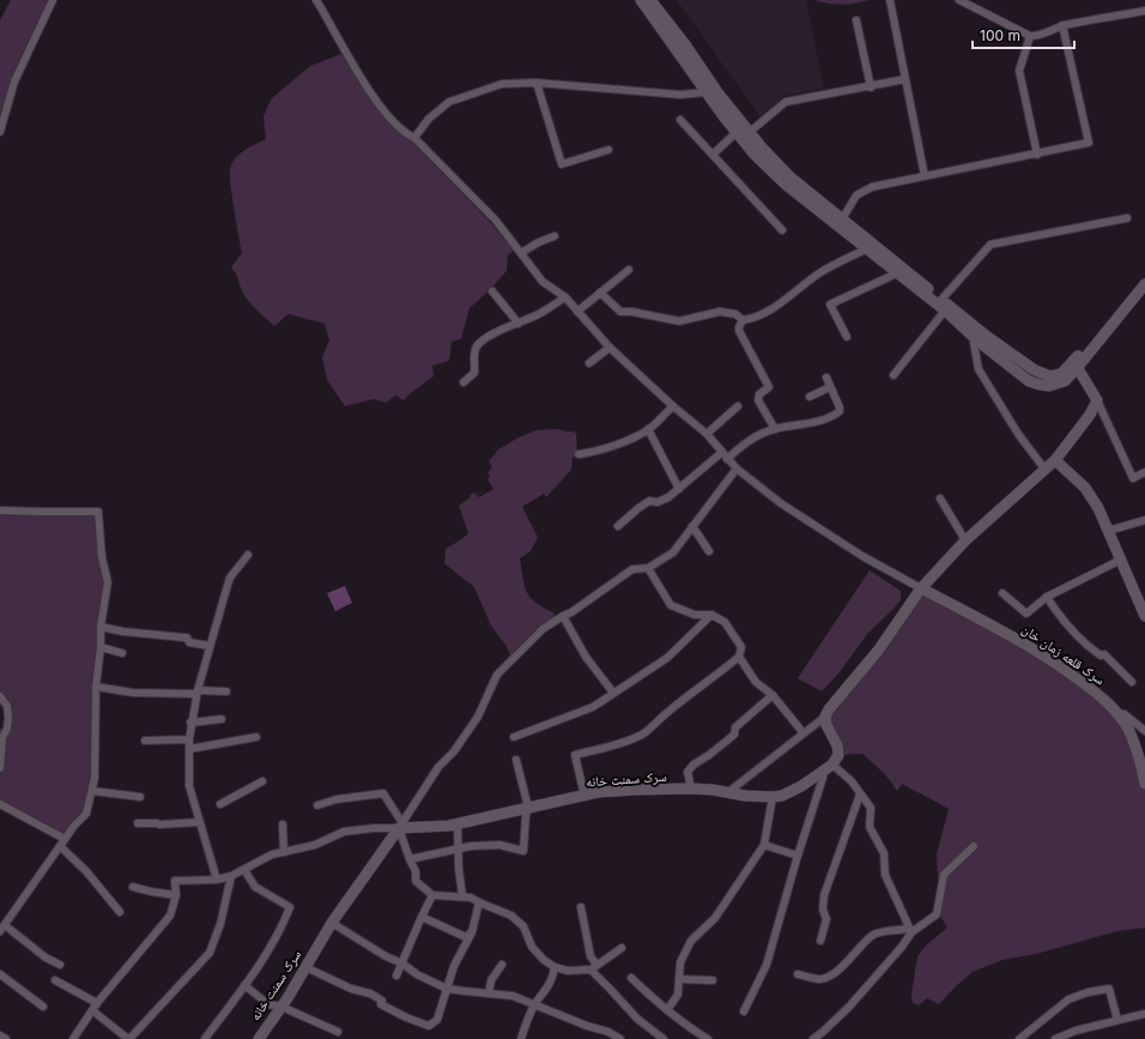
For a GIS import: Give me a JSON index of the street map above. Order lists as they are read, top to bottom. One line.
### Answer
{"streets":{"street":["سرک قلعه زمان خان","سرک سمنت خانه"]},"scale_bar":"100 m"}
